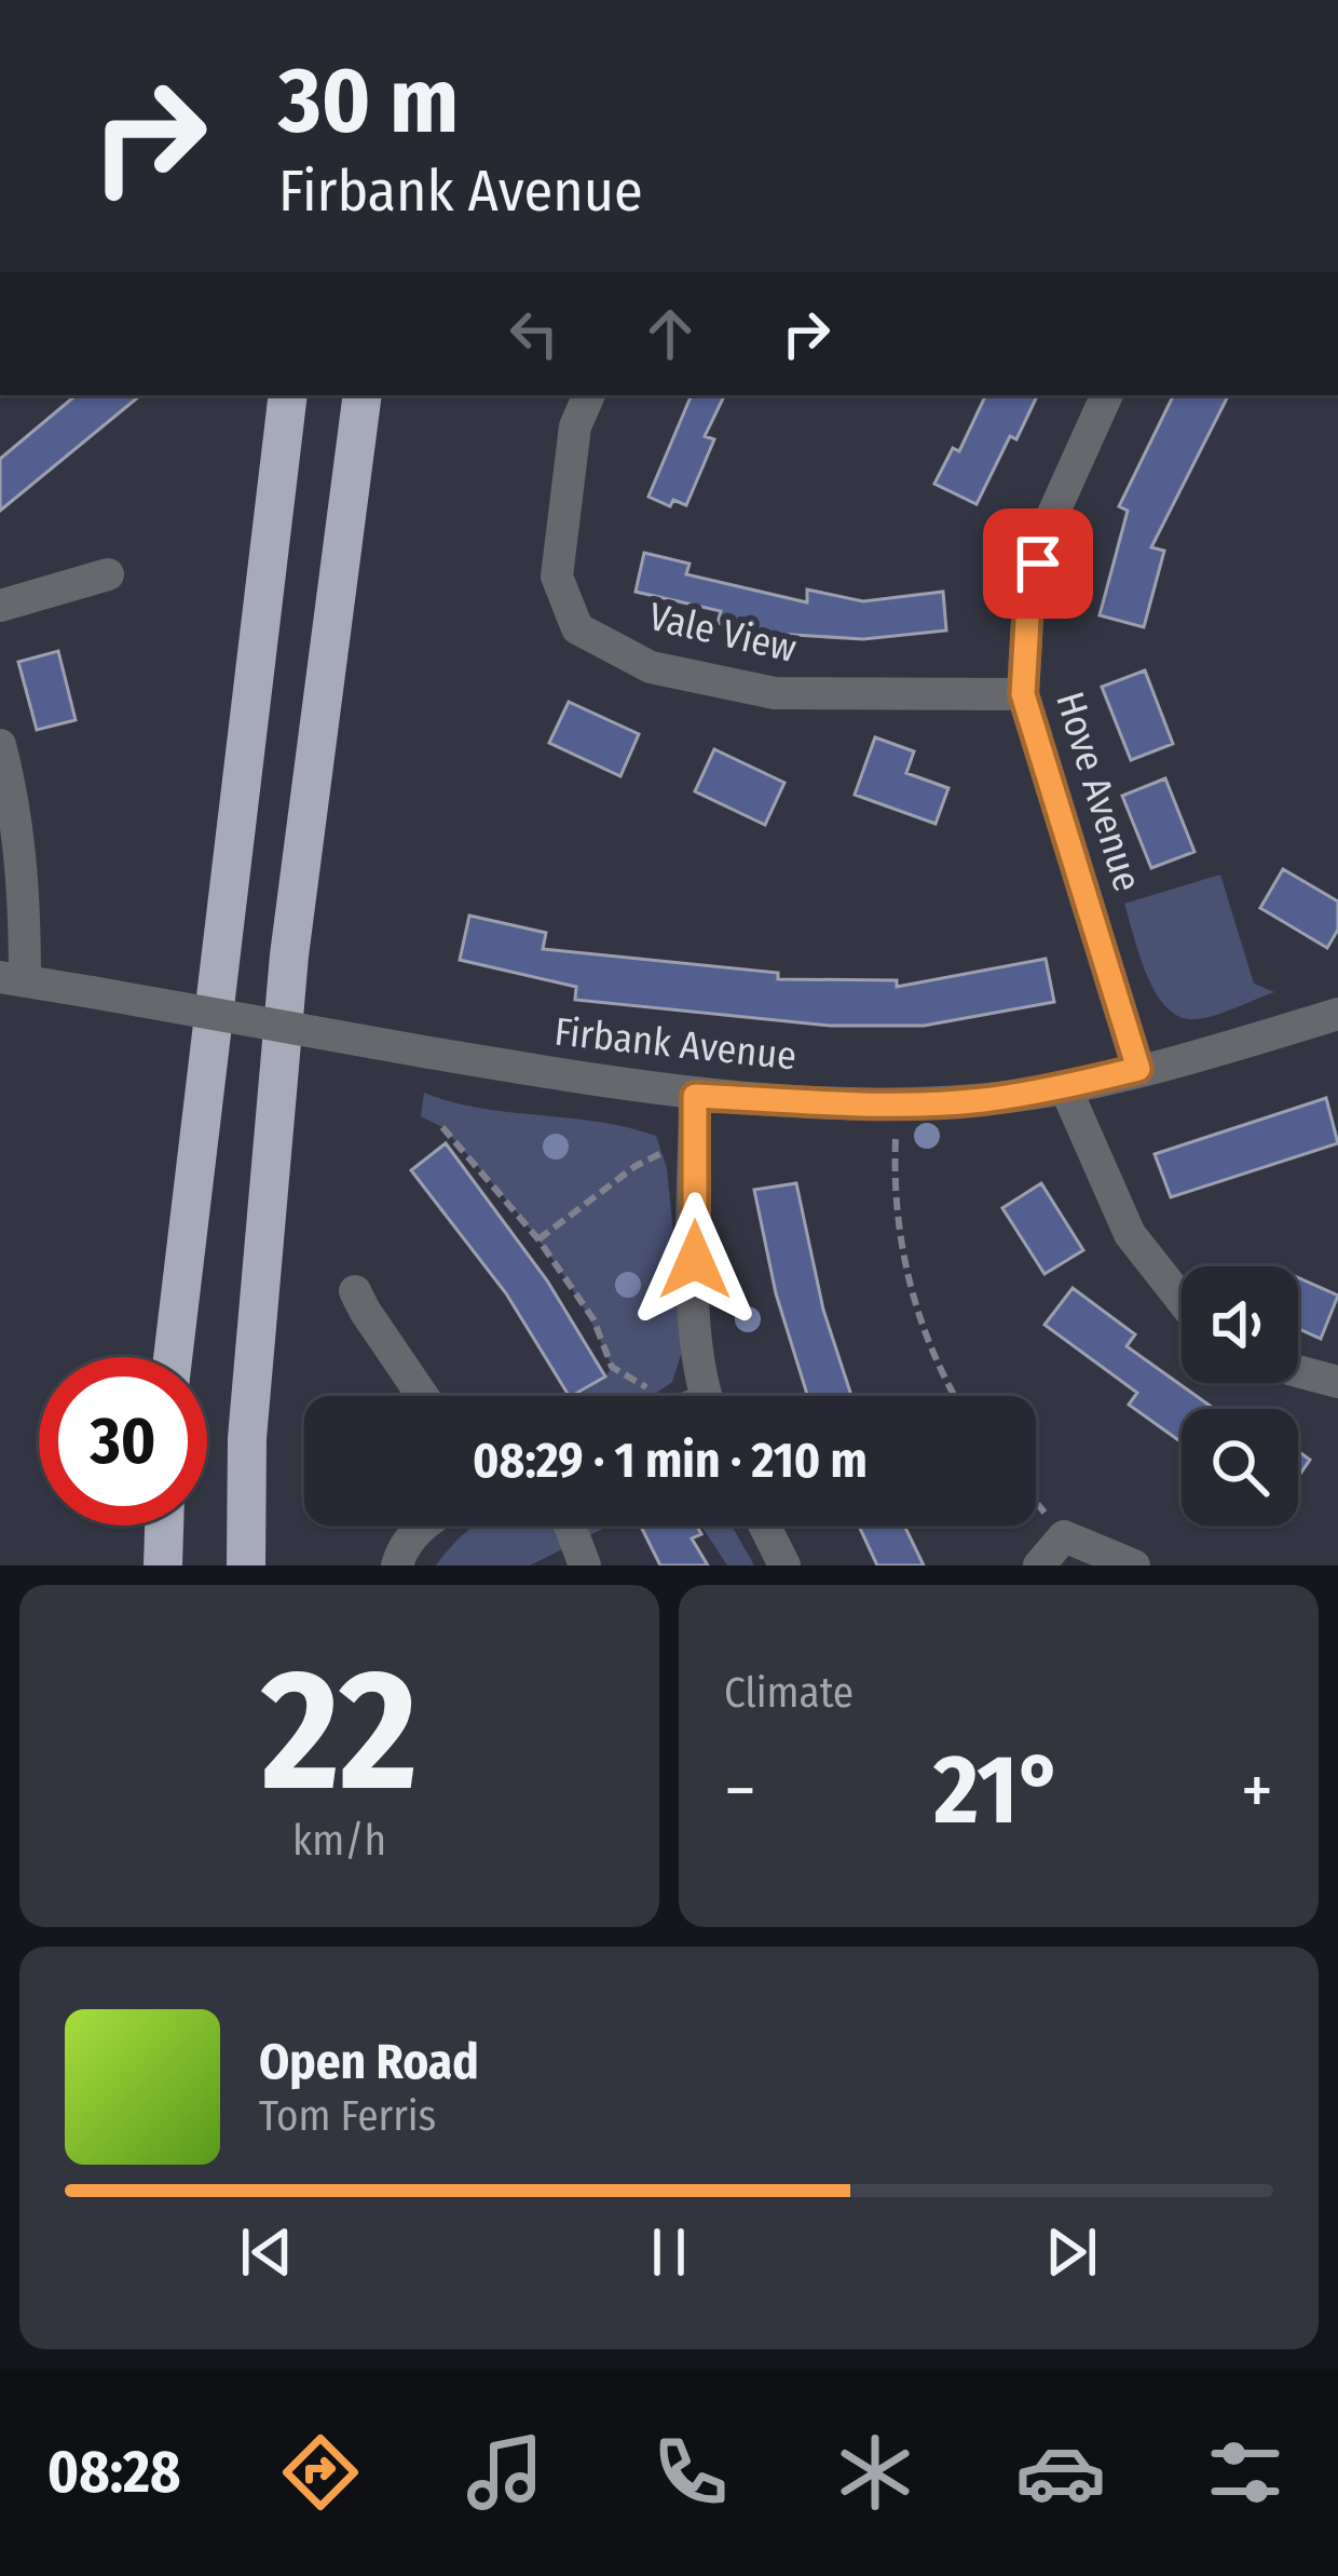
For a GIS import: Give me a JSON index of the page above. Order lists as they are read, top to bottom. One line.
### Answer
{"streets":{"street":["Vale View","Hove Avenue","Firbank Avenue"]},"crossings":[["Vale View","Hove Avenue"],["Hove Avenue","Firbank Avenue"]],"page":{"turn":["30 m","Firbank Avenue"],"limit":"30","trip":"08:29 · 1 min · 210 m","tile":[["22","km/h"],"Climate"],"heat":["−","21°","+"],"song":["Open Road","Tom Ferris"],"tabs":"08:28"}}
